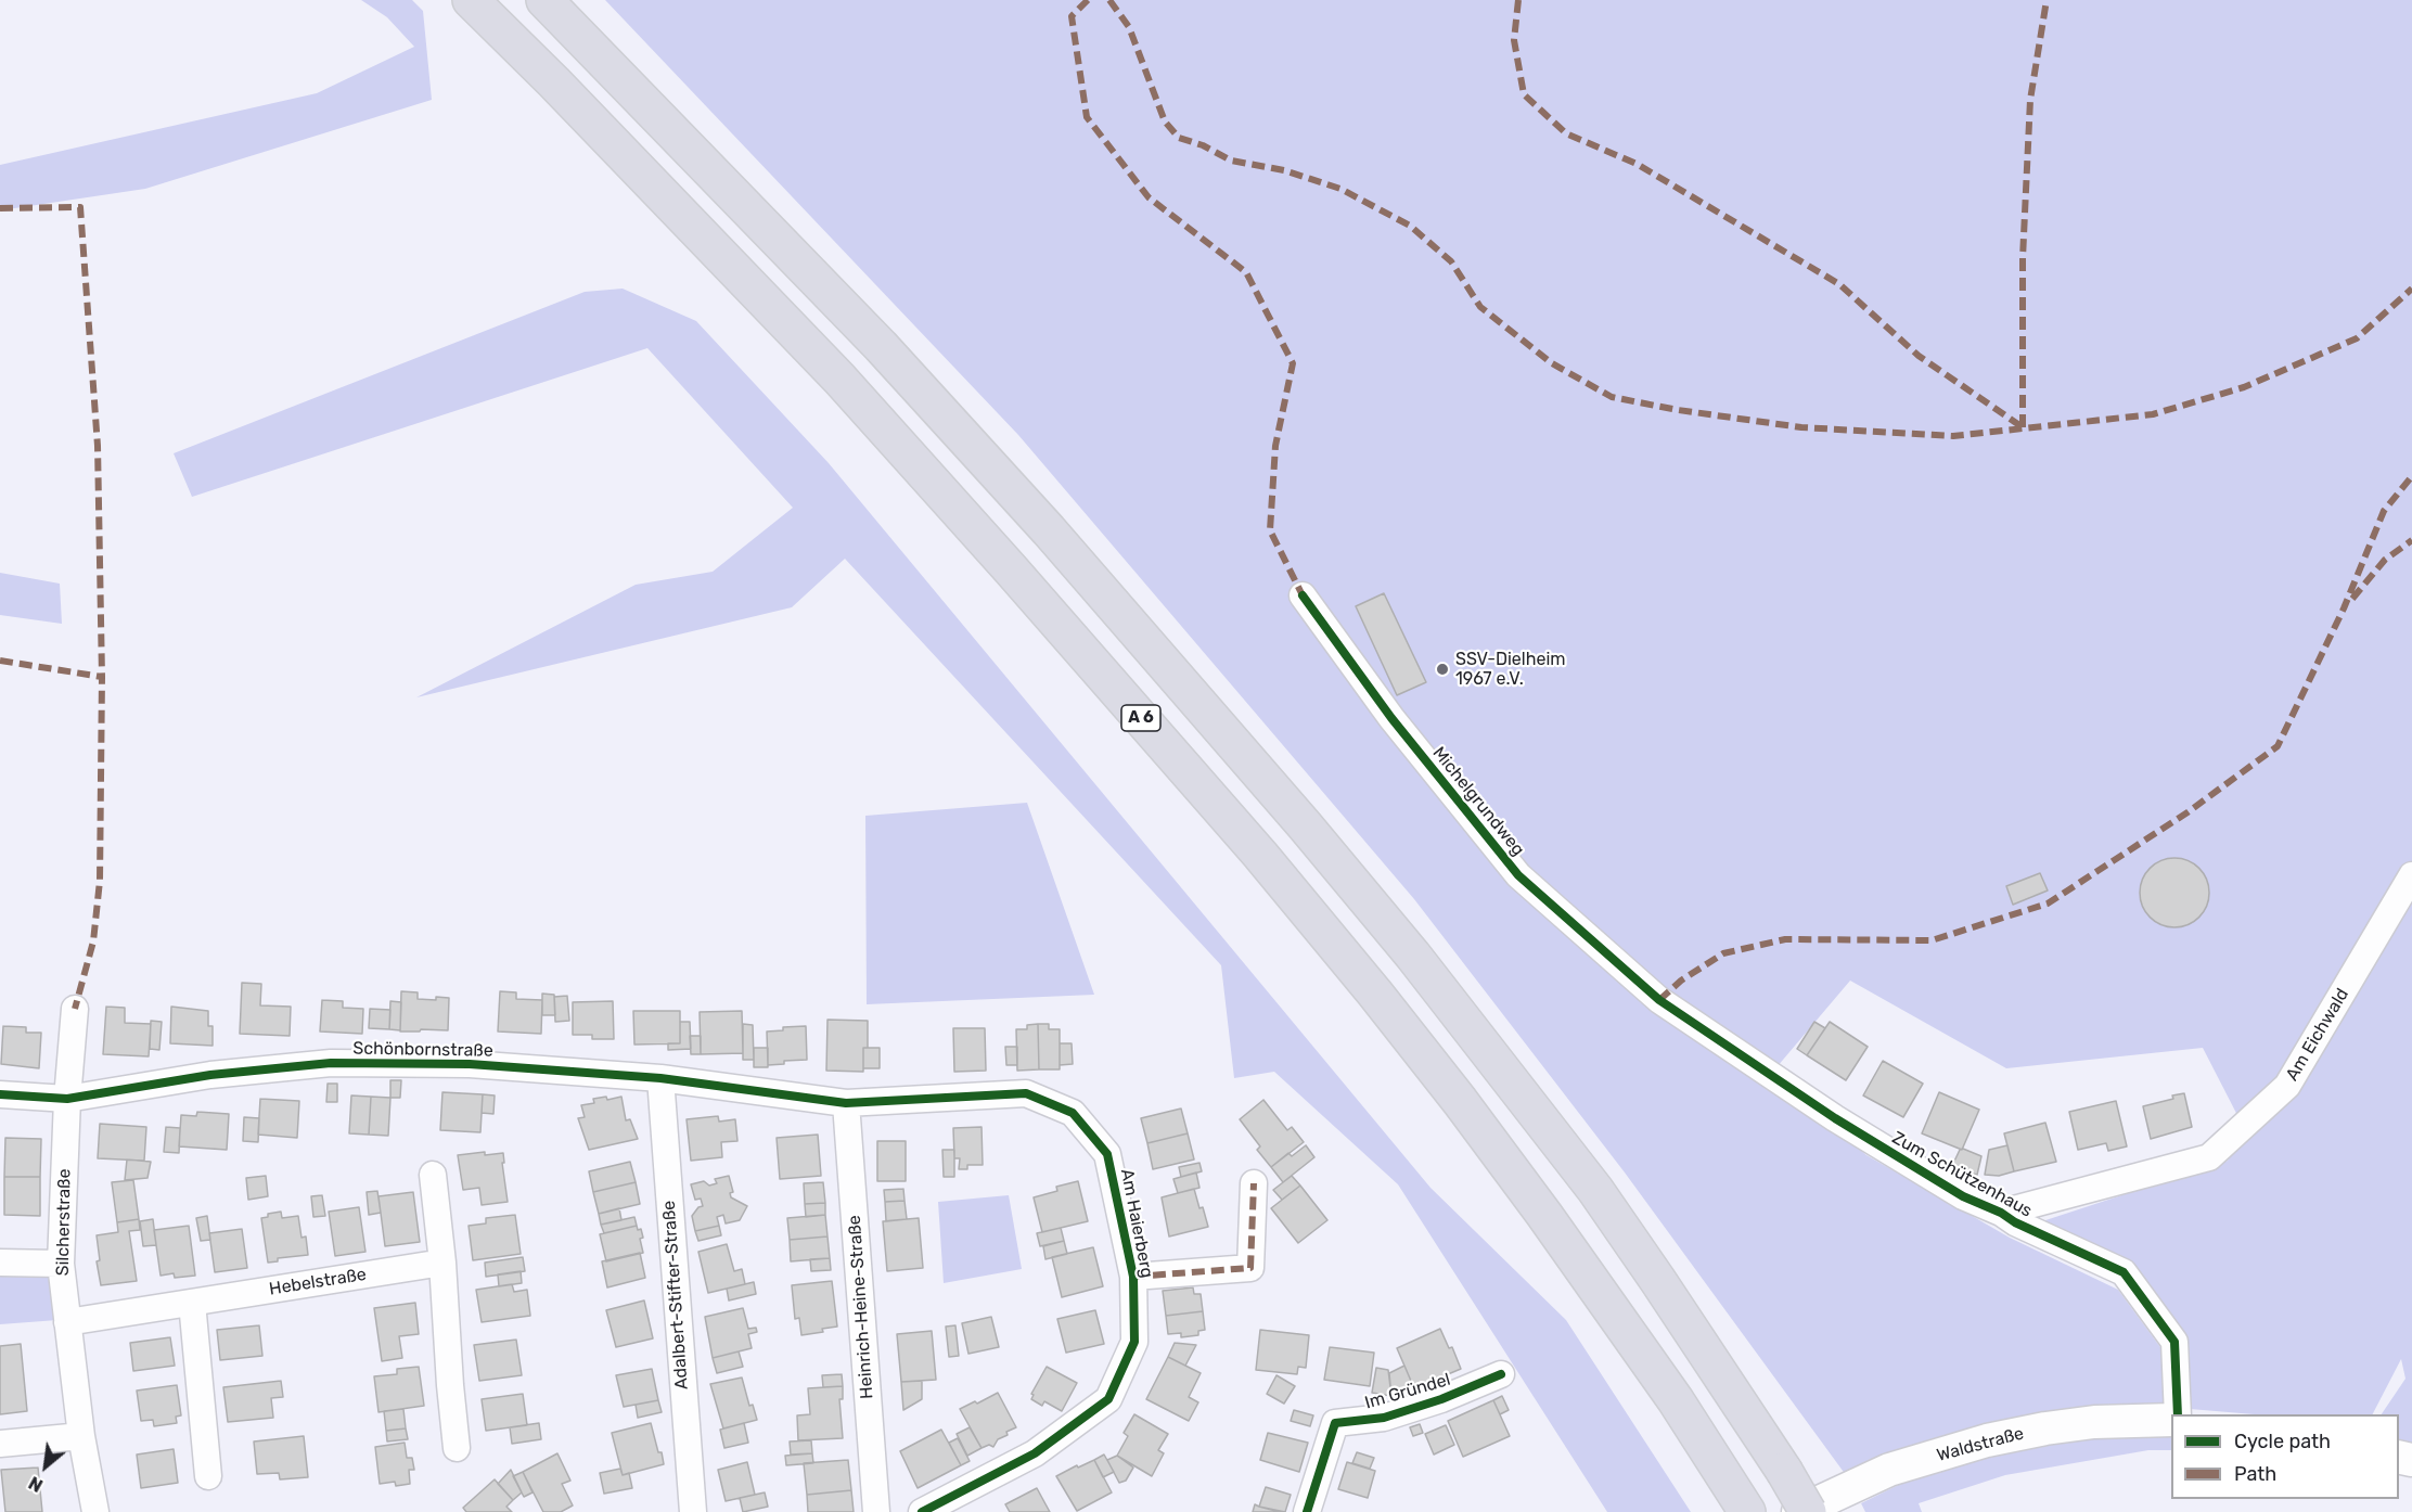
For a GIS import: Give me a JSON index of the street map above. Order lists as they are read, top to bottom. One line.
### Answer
{"streets":{"highway":["A 6"],"street":["Michelgrundweg","Am Eichwald","Schönbornstraße","Zum Schützenhaus","Silcherstraße","Am Haierberg","Hebelstraße","Adalbert-Stifter-Straße","Heinrich-Heine-Straße","Im Gründel","Waldstraße"]},"crossings":[["Michelgrundweg","Zum Schützenhaus"],["Am Eichwald","Zum Schützenhaus"],["Schönbornstraße","Silcherstraße"],["Schönbornstraße","Am Haierberg"],["Schönbornstraße","Adalbert-Stifter-Straße"],["Schönbornstraße","Heinrich-Heine-Straße"],["Silcherstraße","Hebelstraße"],["Am Haierberg","Heinrich-Heine-Straße"]],"places":["SSV-Dielheim 1967 e.V."],"legend":["Cycle path","Path"],"north":"bottom left"}
